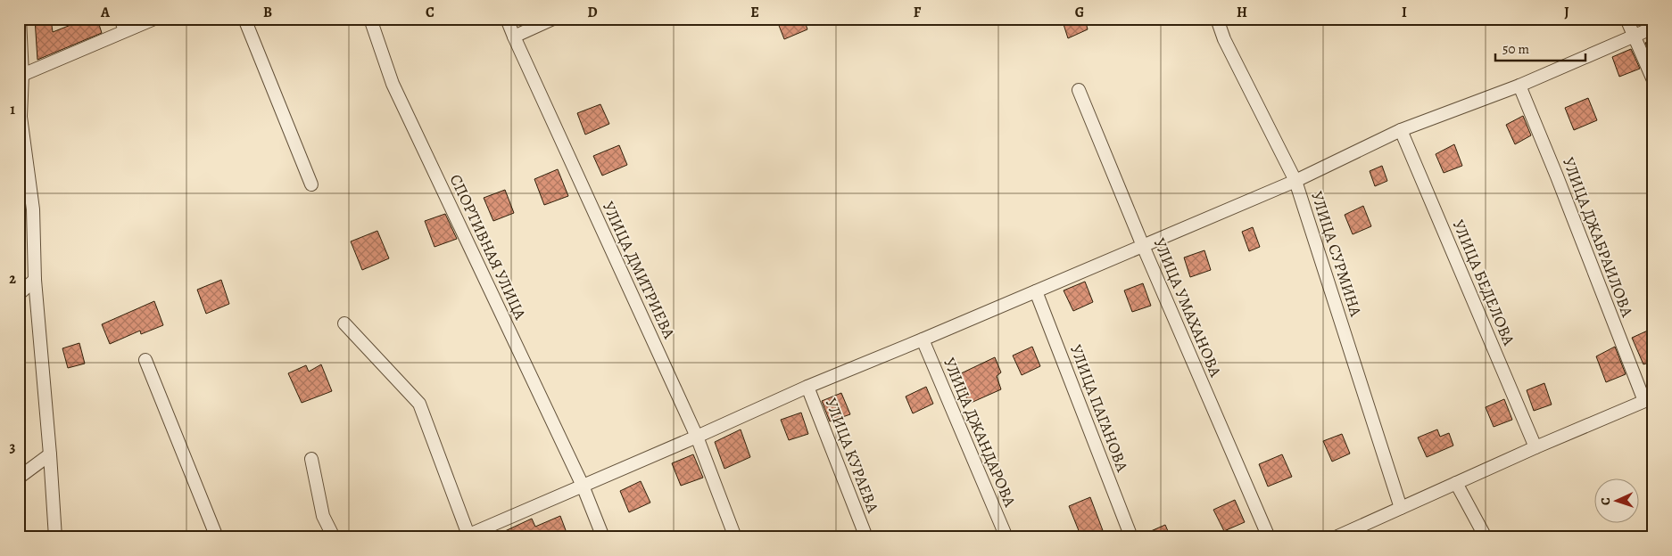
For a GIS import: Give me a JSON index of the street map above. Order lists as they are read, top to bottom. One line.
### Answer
{"streets":{"street":["УЛИЦА ДЖАБРАИЛОВА","СПОРТИВНАЯ УЛИЦА","УЛИЦА СУРМИНА","УЛИЦА ДМИТРИЕВА","УЛИЦА БЕДЕЛОВА","УЛИЦА УМАХАНОВА","УЛИЦА ПАГАНОВА","УЛИЦА ДЖАНДАРОВА","УЛИЦА КУРАЕВА"]},"scale_bar":"50 m","north":"left","grid":{"columns":["A","B","C","D","E","F","G","H","I","J"],"rows":["1","2","3"]}}
